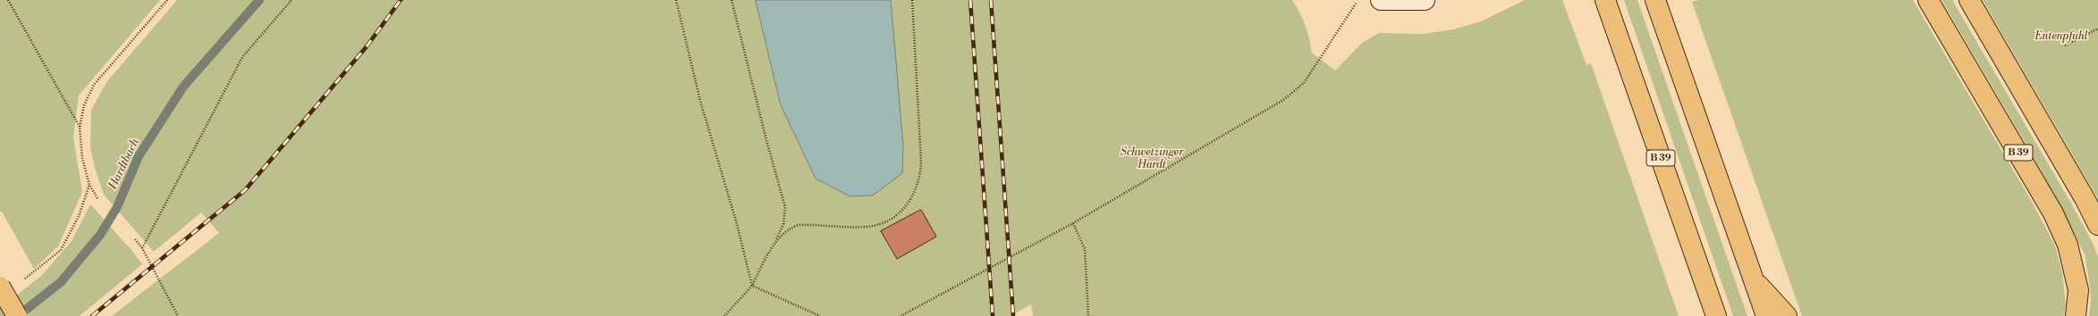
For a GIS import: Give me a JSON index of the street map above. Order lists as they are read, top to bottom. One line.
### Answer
{"streets":{"highway":["B 39"]},"water":["Hardtbach"],"parks":["Entenpfuhl","Schwetzinger Hardt"]}
